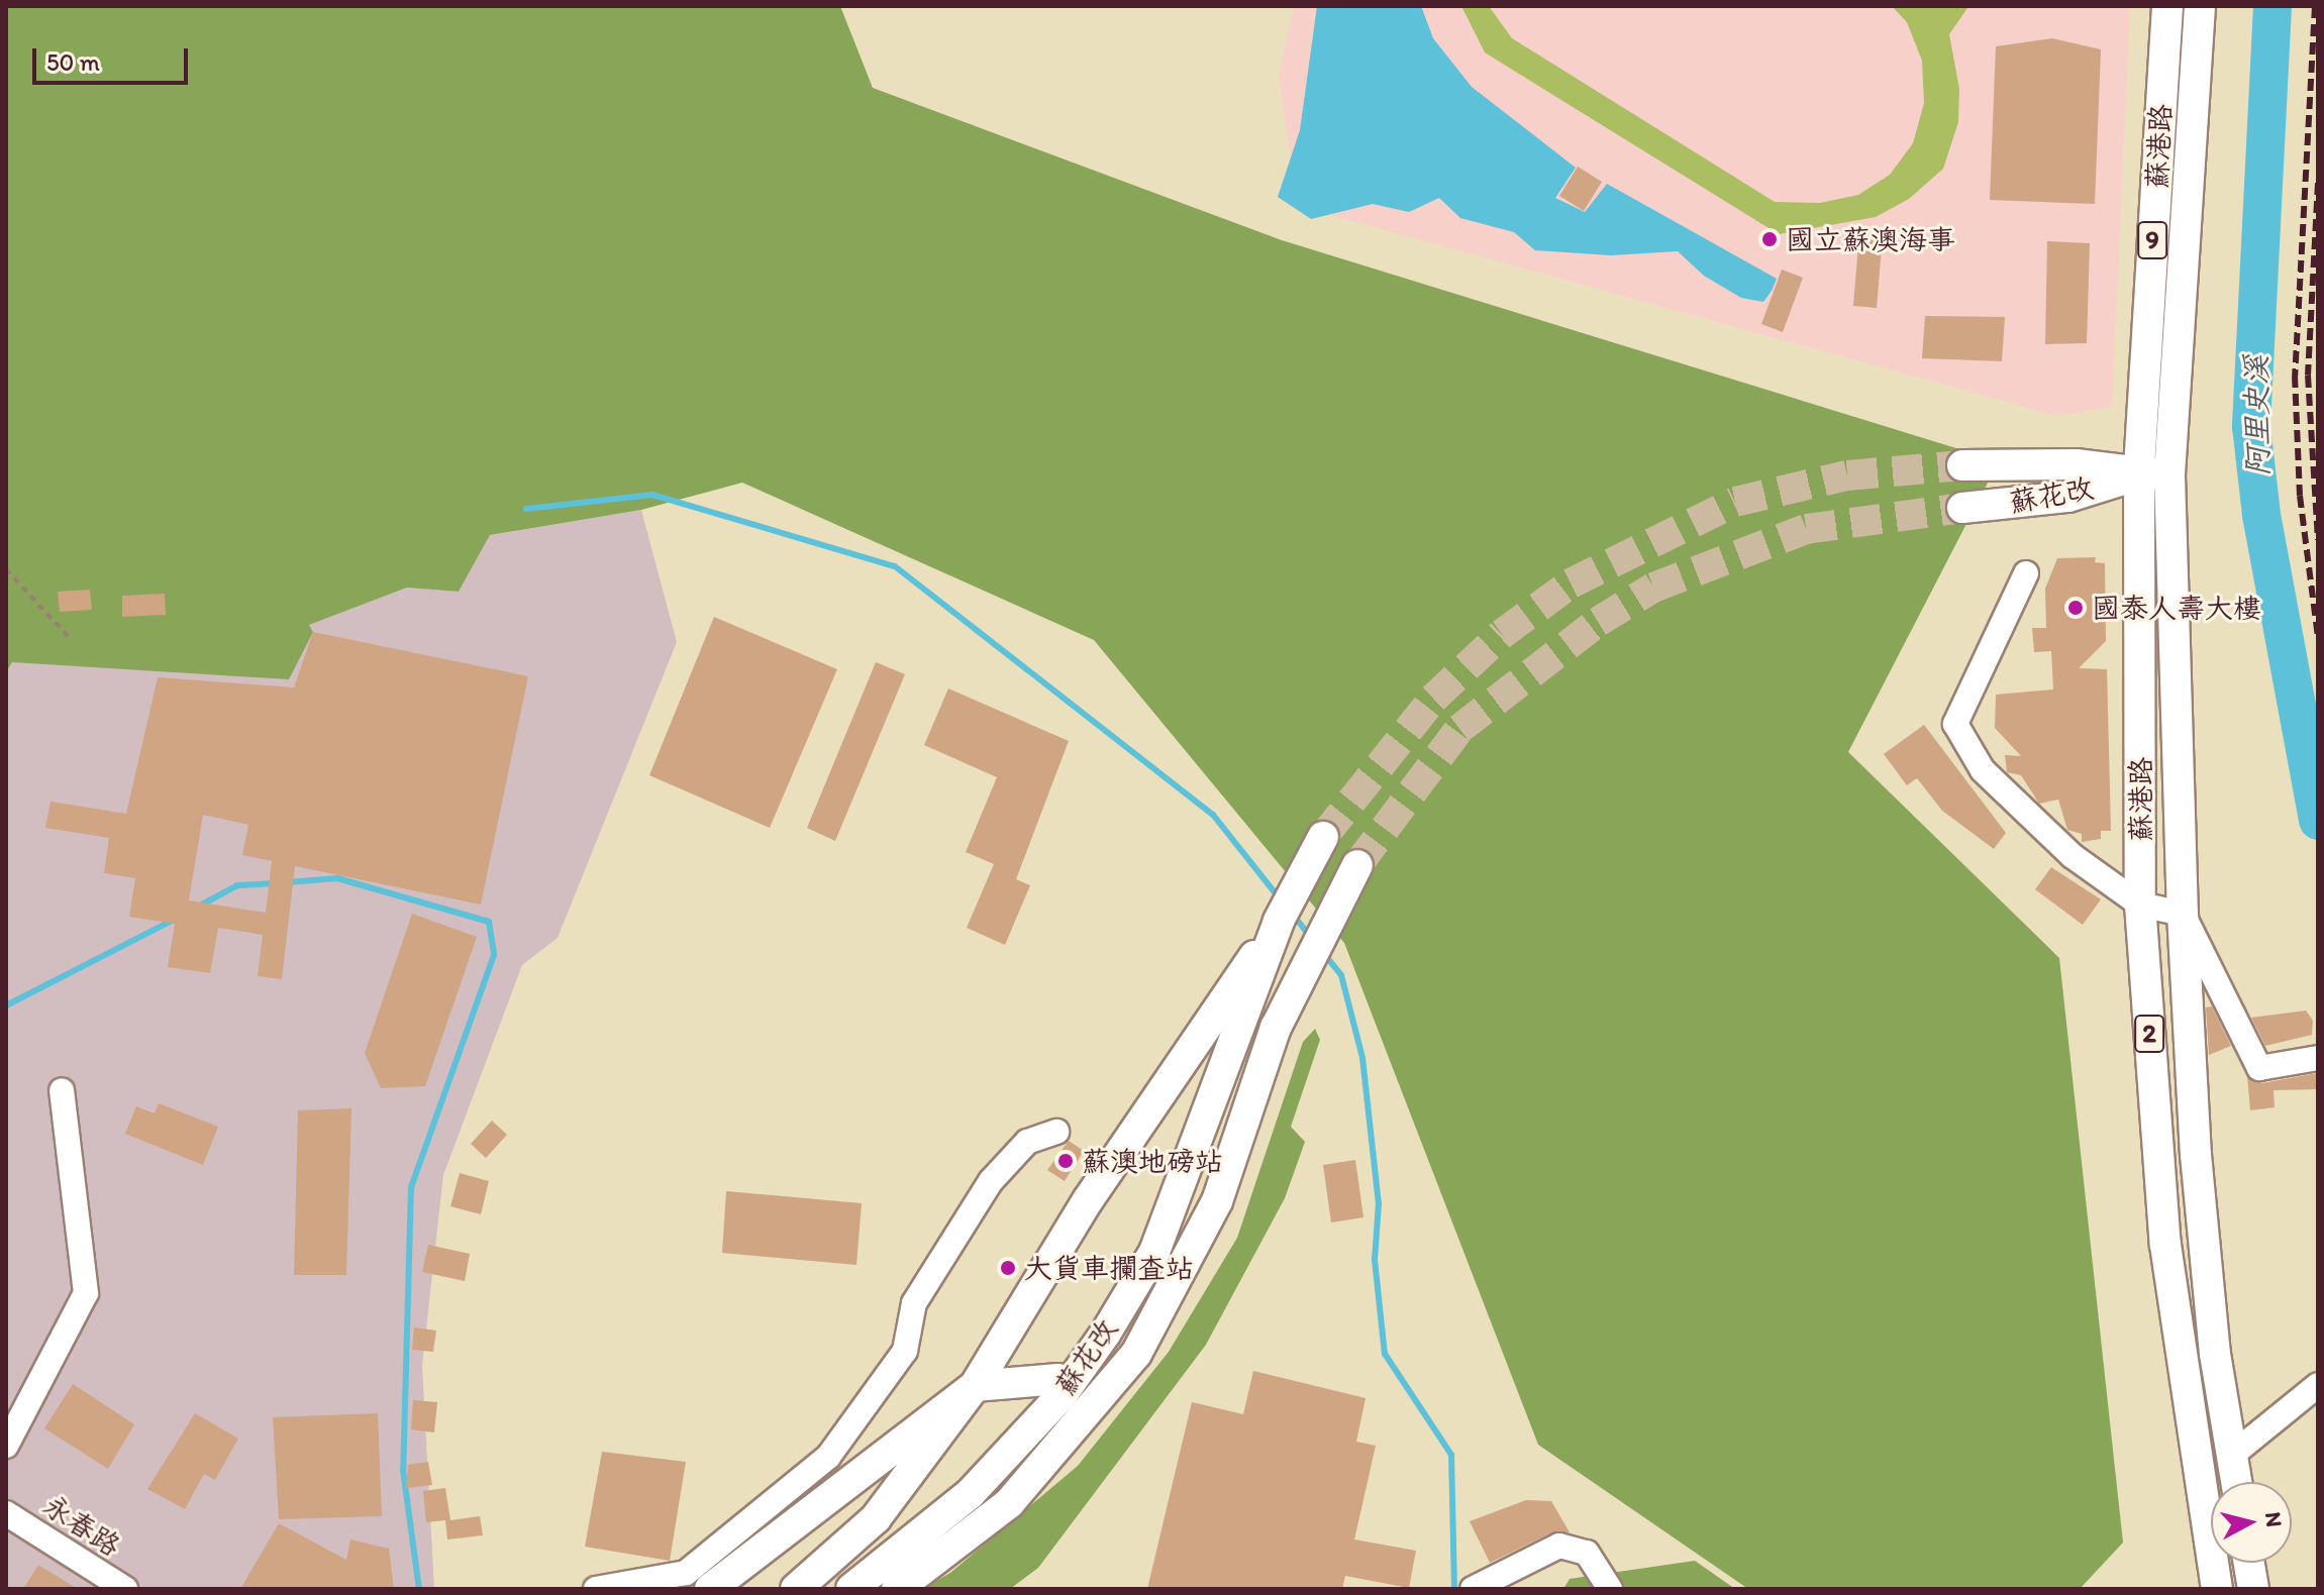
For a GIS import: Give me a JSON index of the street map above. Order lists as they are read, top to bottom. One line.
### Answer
{"streets":{"main road":["蘇港路","9","蘇花改","2"],"street":["永春路"]},"crossings":[["蘇港路","蘇花改"]],"water":["阿里史溪"],"places":["國立蘇澳海事","國泰人壽大樓","蘇澳地磅站","大貨車攔查站"],"scale_bar":"50 m","north":"right"}
